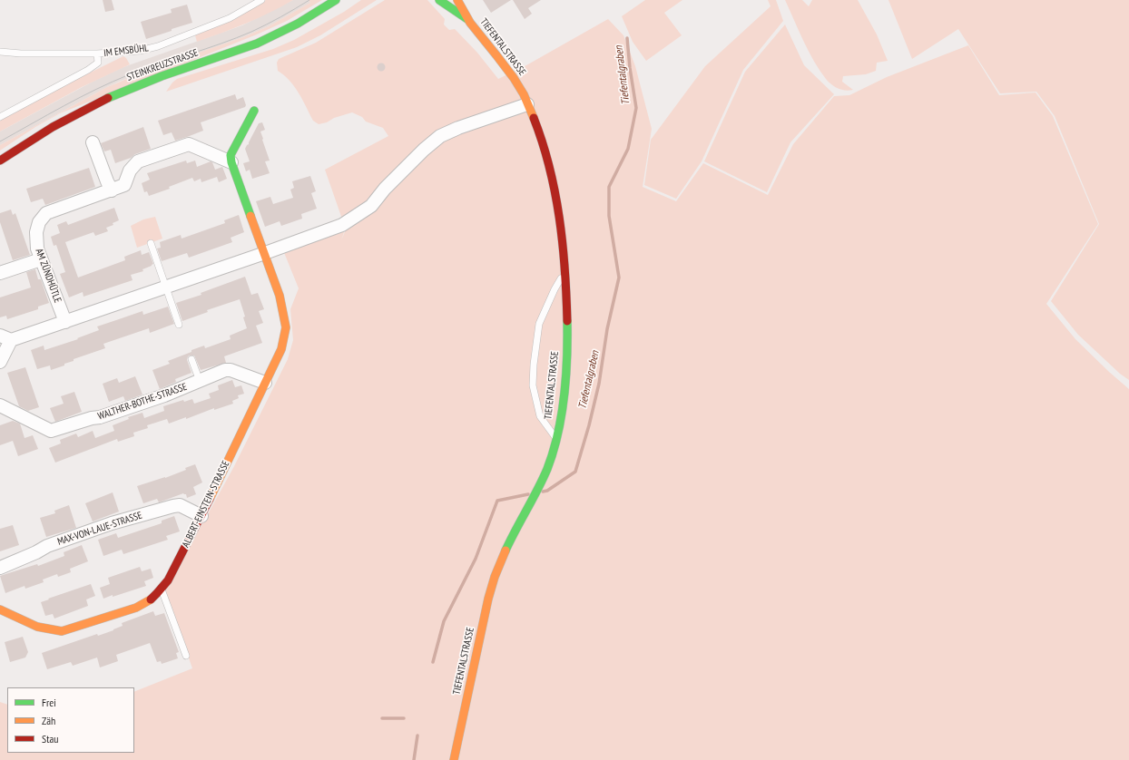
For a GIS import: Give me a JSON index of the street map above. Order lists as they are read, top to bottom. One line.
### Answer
{"streets":{"street":["TIEFENTALSTRASSE","STEINKREUZSTRASSE","AM ZÜNDHÜTLE","WALTHER-BOTHE-STRASSE","ALBERT-EINSTEIN-STRASSE","MAX-VON-LAUE-STRASSE"],"lane":["IM EMSBÜHL"]},"crossings":[["WALTHER-BOTHE-STRASSE","ALBERT-EINSTEIN-STRASSE"],["ALBERT-EINSTEIN-STRASSE","MAX-VON-LAUE-STRASSE"]],"water":["Tiefentalgraben"],"legend":["Frei","Zäh","Stau"]}
